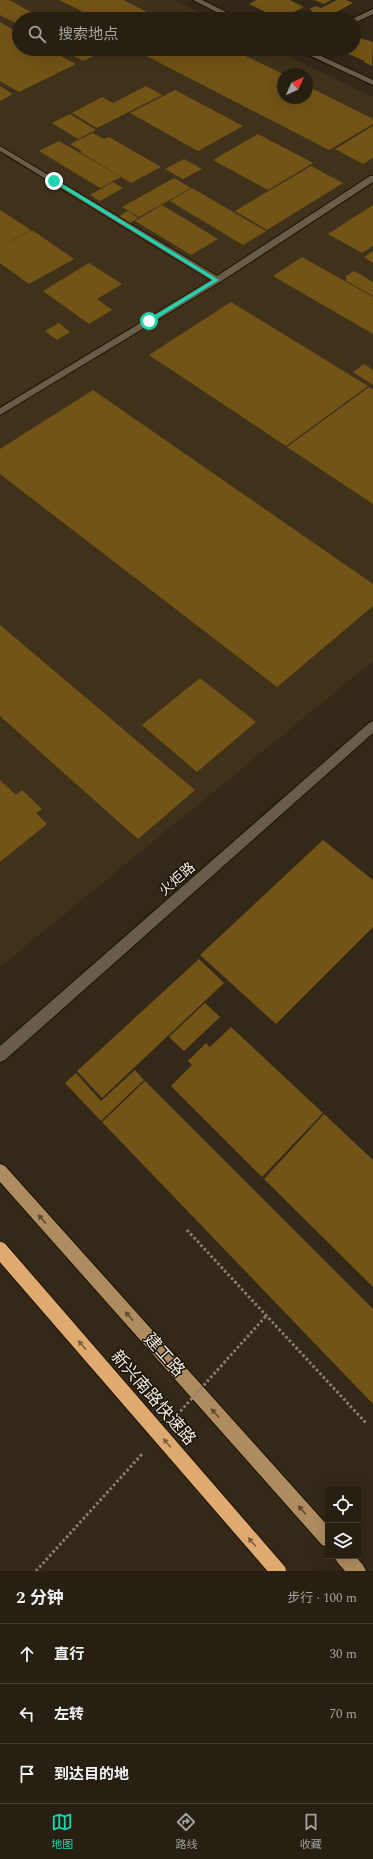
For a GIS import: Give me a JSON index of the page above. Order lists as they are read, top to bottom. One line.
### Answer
{"streets":{"highway":["新兴南路快速路"],"main road":["建工路"],"street":["火炬路"]},"one_way":["建工路","新兴南路快速路"],"north":"top right","page":{"search":"搜索地点","heading":["2 分钟","步行 · 100 m"],"list":[["直行","30 m"],["左转","70 m"],"到达目的地"],"nav":["地图","路线","收藏"]}}
